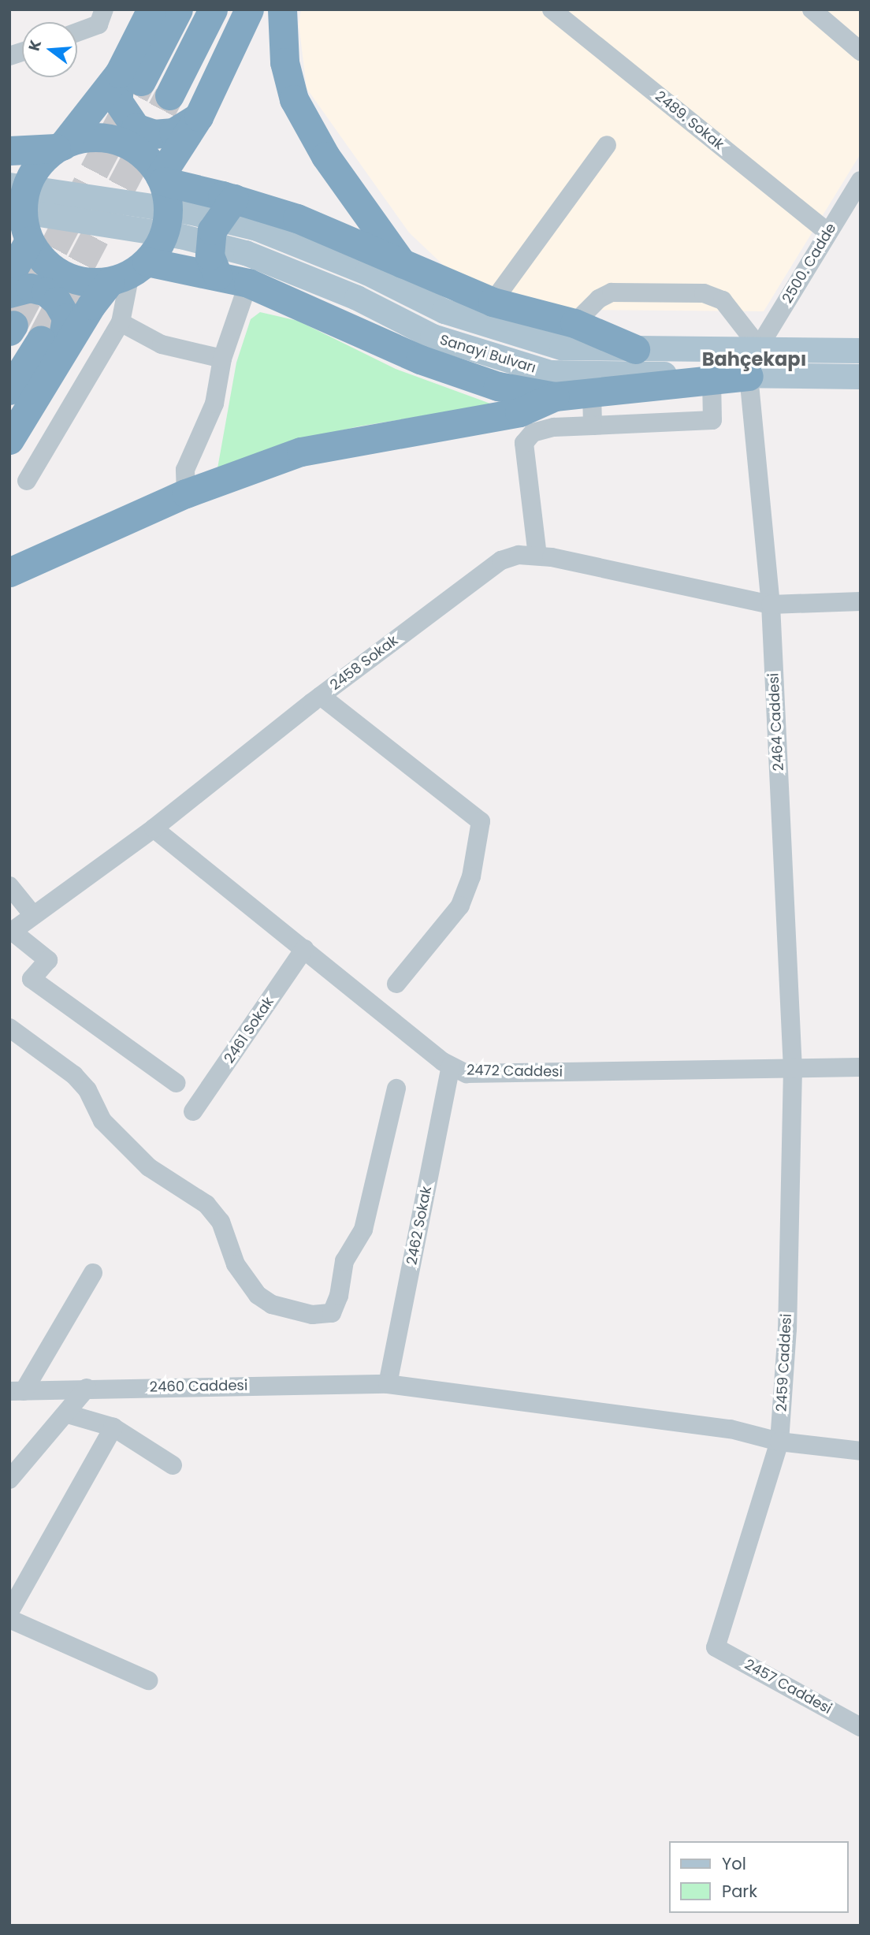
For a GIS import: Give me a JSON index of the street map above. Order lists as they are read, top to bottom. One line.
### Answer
{"streets":{"main road":["Sanayi Bulvarı"],"street":["2489. Sokak","2500. Cadde","2458 Sokak","2464 Caddesi","2461 Sokak","2472 Caddesi","2462 Sokak","2459 Caddesi","2460 Caddesi","2457 Caddesi"]},"crossings":[["2489. Sokak","2500. Cadde"],["Sanayi Bulvarı","2464 Caddesi"],["2458 Sokak","2464 Caddesi"],["2458 Sokak","2472 Caddesi"],["2464 Caddesi","2472 Caddesi"],["2464 Caddesi","2459 Caddesi"],["2461 Sokak","2472 Caddesi"],["2472 Caddesi","2462 Sokak"],["2472 Caddesi","2459 Caddesi"],["2462 Sokak","2460 Caddesi"],["2459 Caddesi","2460 Caddesi"],["2459 Caddesi","2457 Caddesi"]],"districts":["Bahçekapı"],"legend":["Yol","Park"],"north":"left"}
